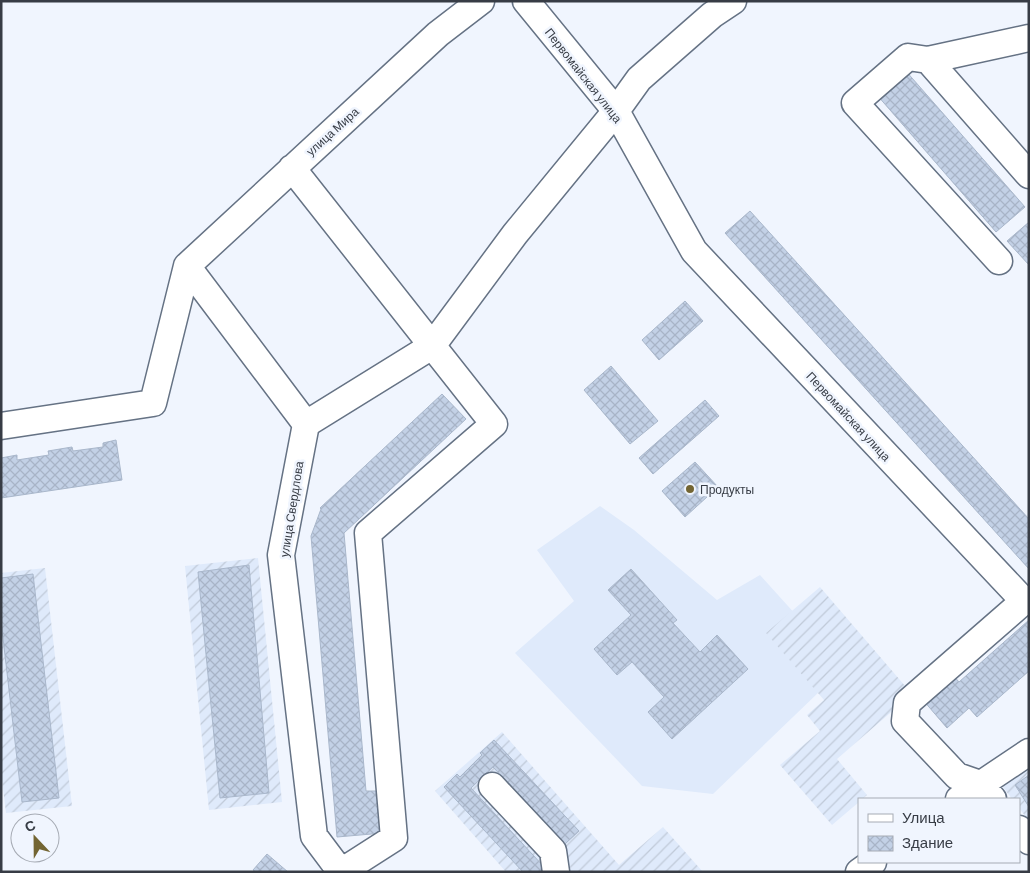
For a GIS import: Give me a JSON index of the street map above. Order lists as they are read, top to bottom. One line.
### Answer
{"streets":{"street":["Первомайская улица","улица Мира","улица Свердлова"]},"places":["Продукты"],"legend":["Улица","Здание"],"north":"top"}
